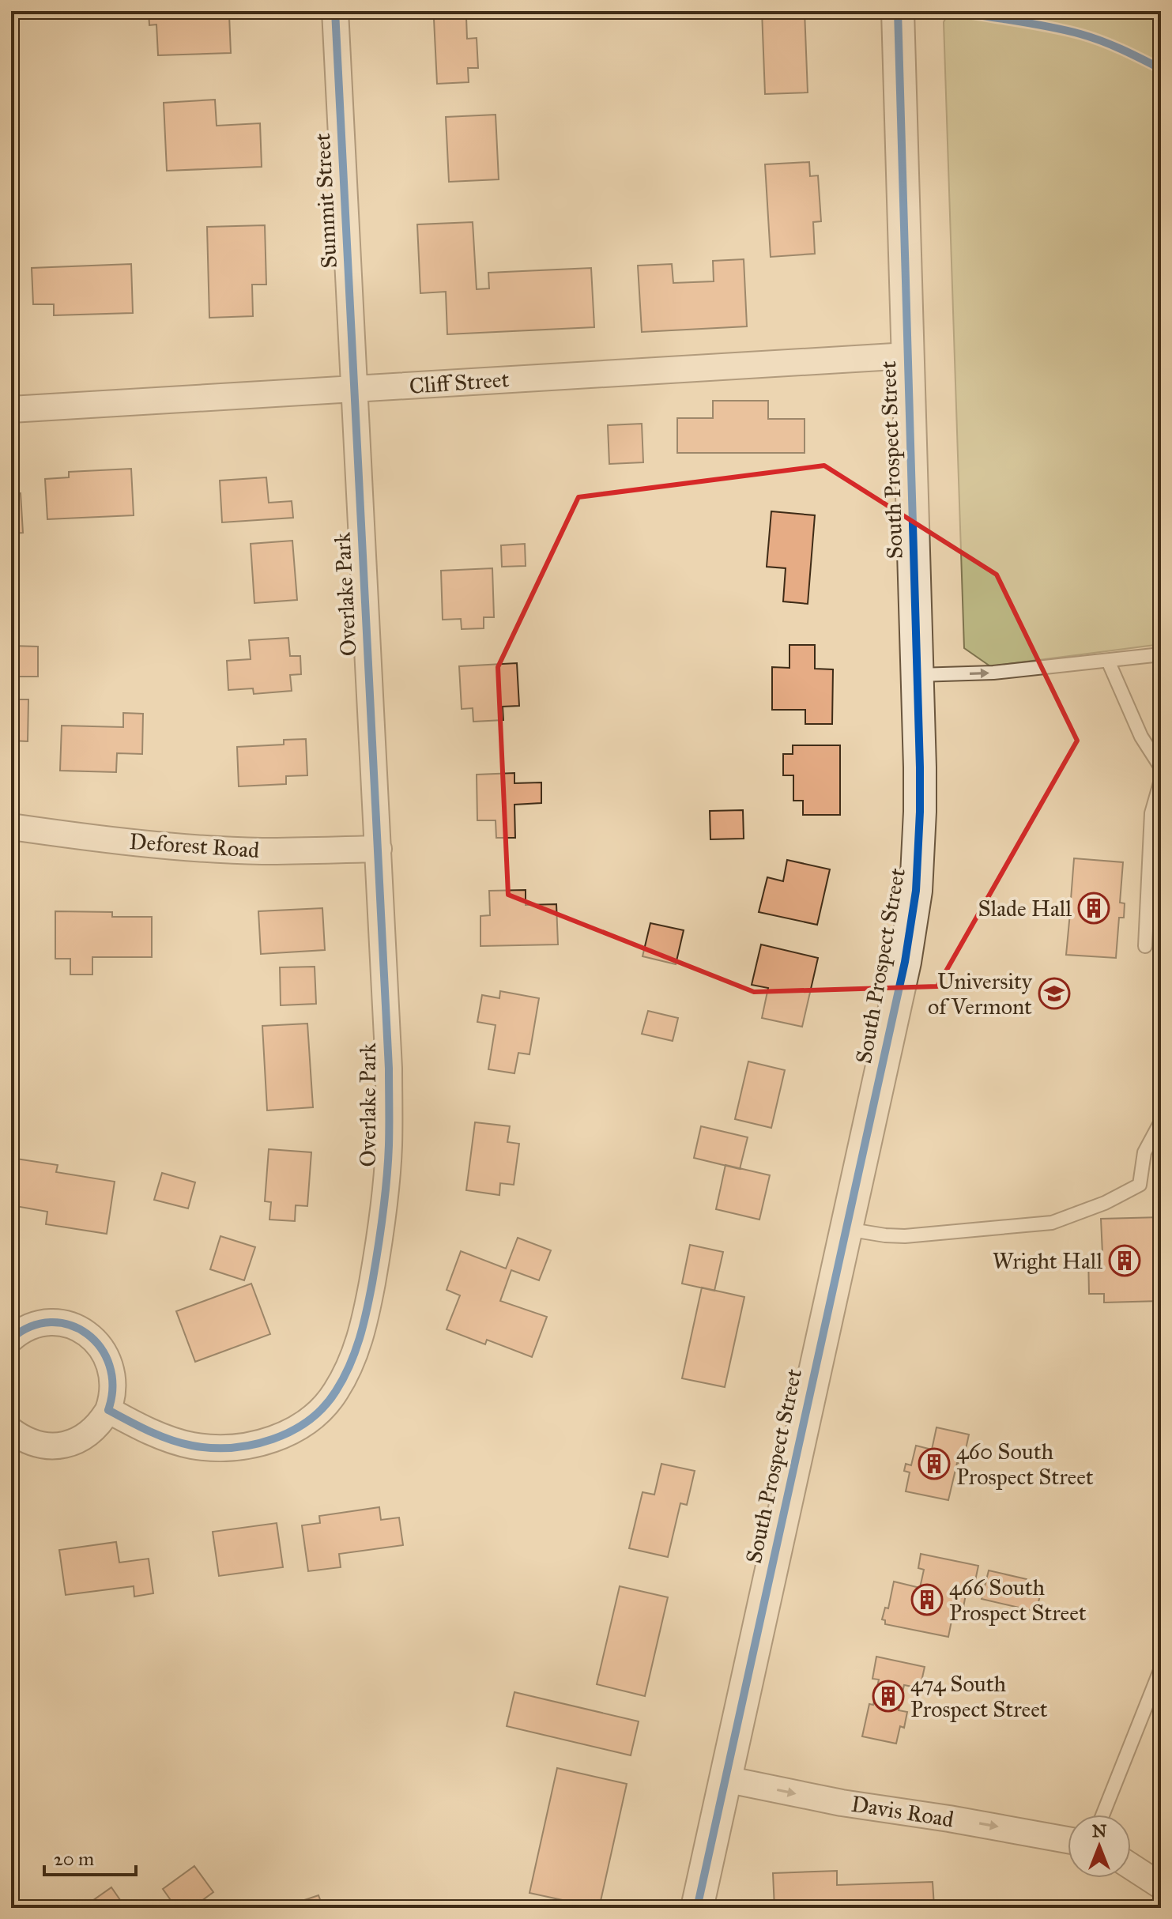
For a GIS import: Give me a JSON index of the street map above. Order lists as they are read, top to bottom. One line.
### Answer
{"streets":{"street":["Summit Street","Cliff Street","South Prospect Street","Overlake Park","Deforest Road","Davis Road"]},"crossings":[["Summit Street","Cliff Street"],["Summit Street","Overlake Park"],["Cliff Street","South Prospect Street"],["Cliff Street","Overlake Park"],["South Prospect Street","Davis Road"],["Overlake Park","Deforest Road"]],"one_way":["Davis Road"],"places":{"building":["Slade Hall","Wright Hall","460 South Prospect Street","466 South Prospect Street","474 South Prospect Street"],"school or university":["University of Vermont"]},"scale_bar":"20 m","north":"top"}
